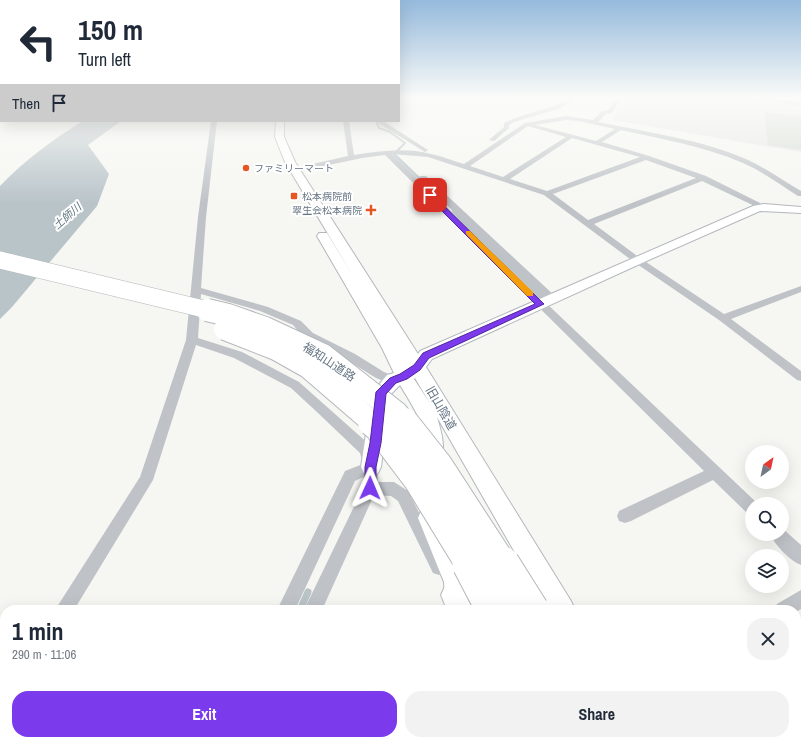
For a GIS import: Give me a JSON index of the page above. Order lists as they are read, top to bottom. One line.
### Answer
{"streets":{"highway":["福知山道路"],"street":["旧山陰道"]},"water":["土師川"],"places":{"other":["ファミリーマート"],"transit":["松本病院前"],"health":["翠生会松本病院"]},"north":"top right","page":{"turn":["150 m","Turn left"],"then":"Then","heading":["1 min","290 m · 11:06"],"buttons":["Exit","Share"]}}
